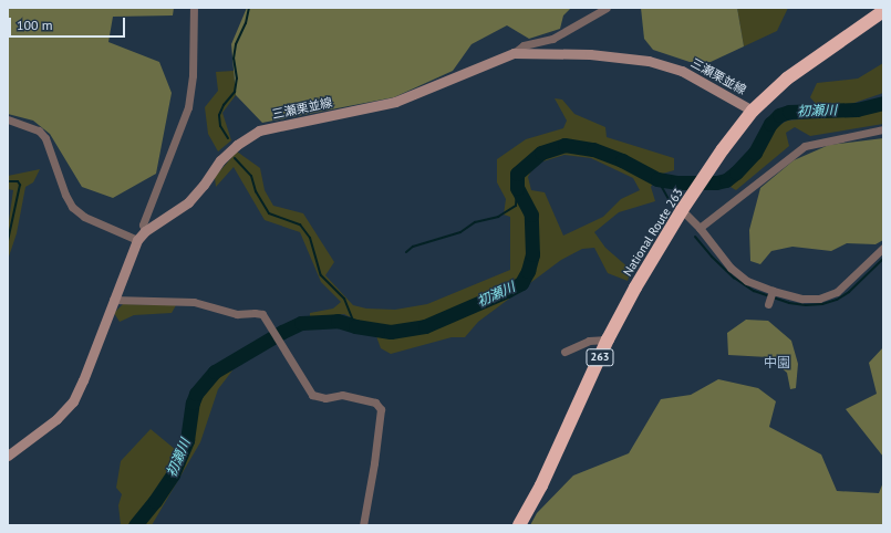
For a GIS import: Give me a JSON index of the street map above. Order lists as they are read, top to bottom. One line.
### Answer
{"streets":{"highway":["National Route 263","263"],"main road":["三瀬栗並線"]},"crossings":[["三瀬栗並線","National Route 263"]],"districts":["中園"],"water":["初瀬川"],"scale_bar":"100 m"}
